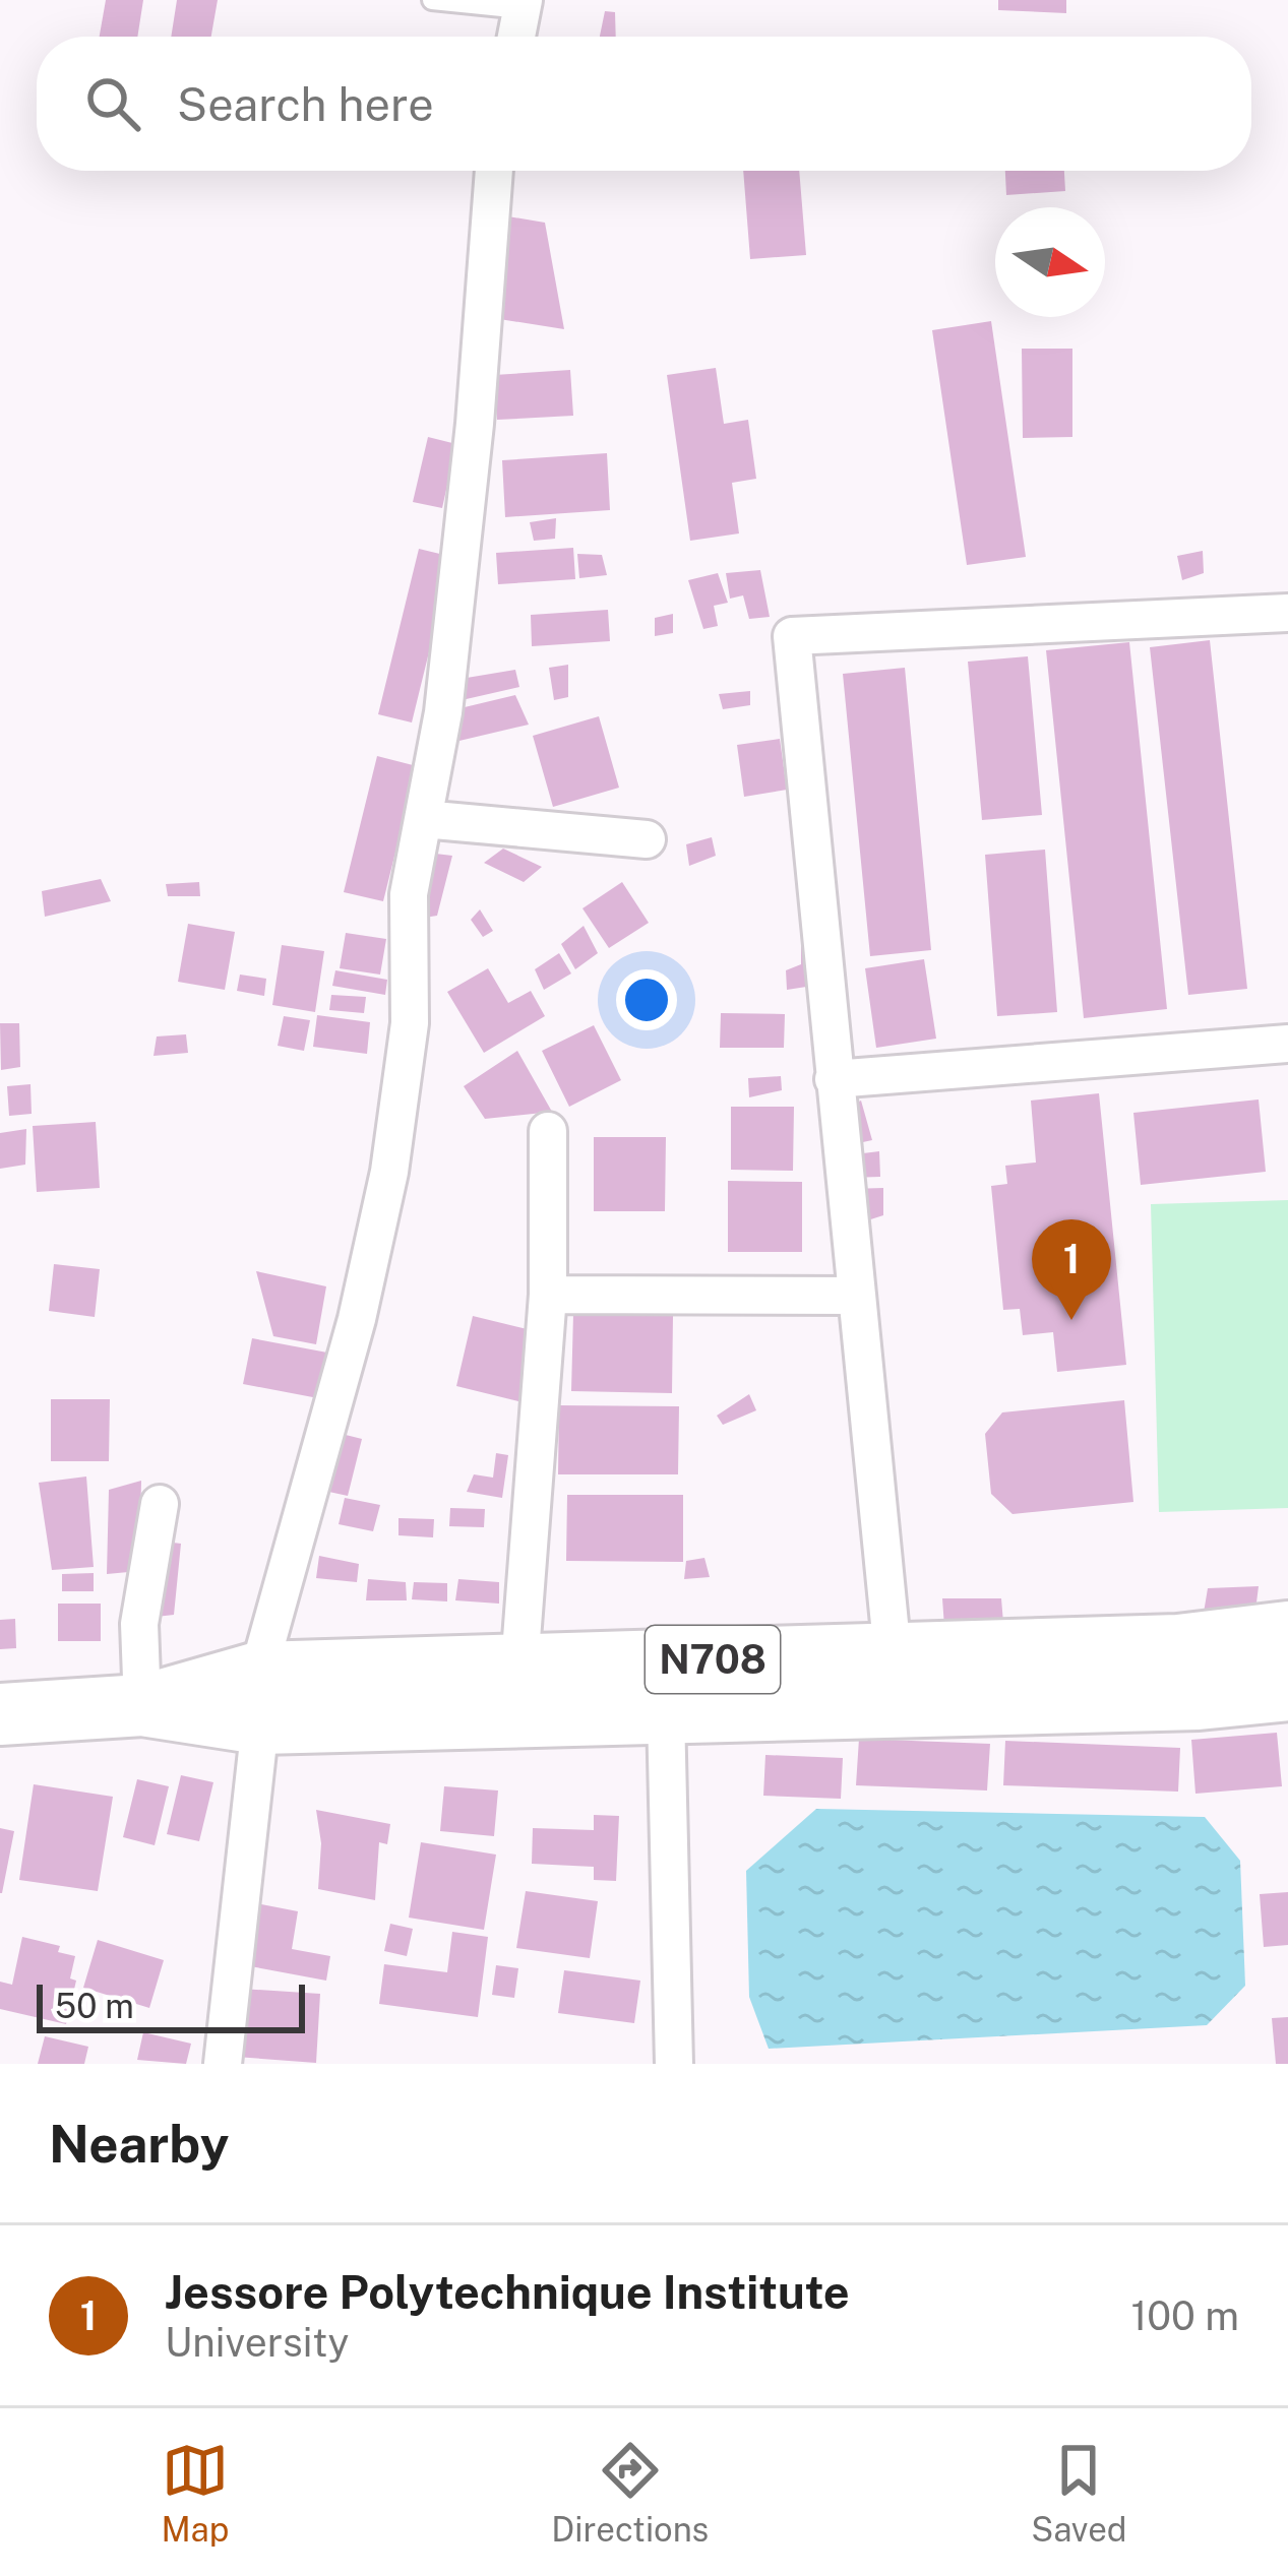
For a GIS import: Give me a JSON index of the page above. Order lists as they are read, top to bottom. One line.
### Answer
{"streets":{"highway":["N708"]},"scale_bar":"50 m","north":"right","page":{"search":"Search here","pins":"1","scale":"50 m","heading":"Nearby","list":[{"mark":"1","name":"Jessore Polytechnique Institute","note":"University","value":"100 m"}],"nav":["Map","Directions","Saved"]}}
